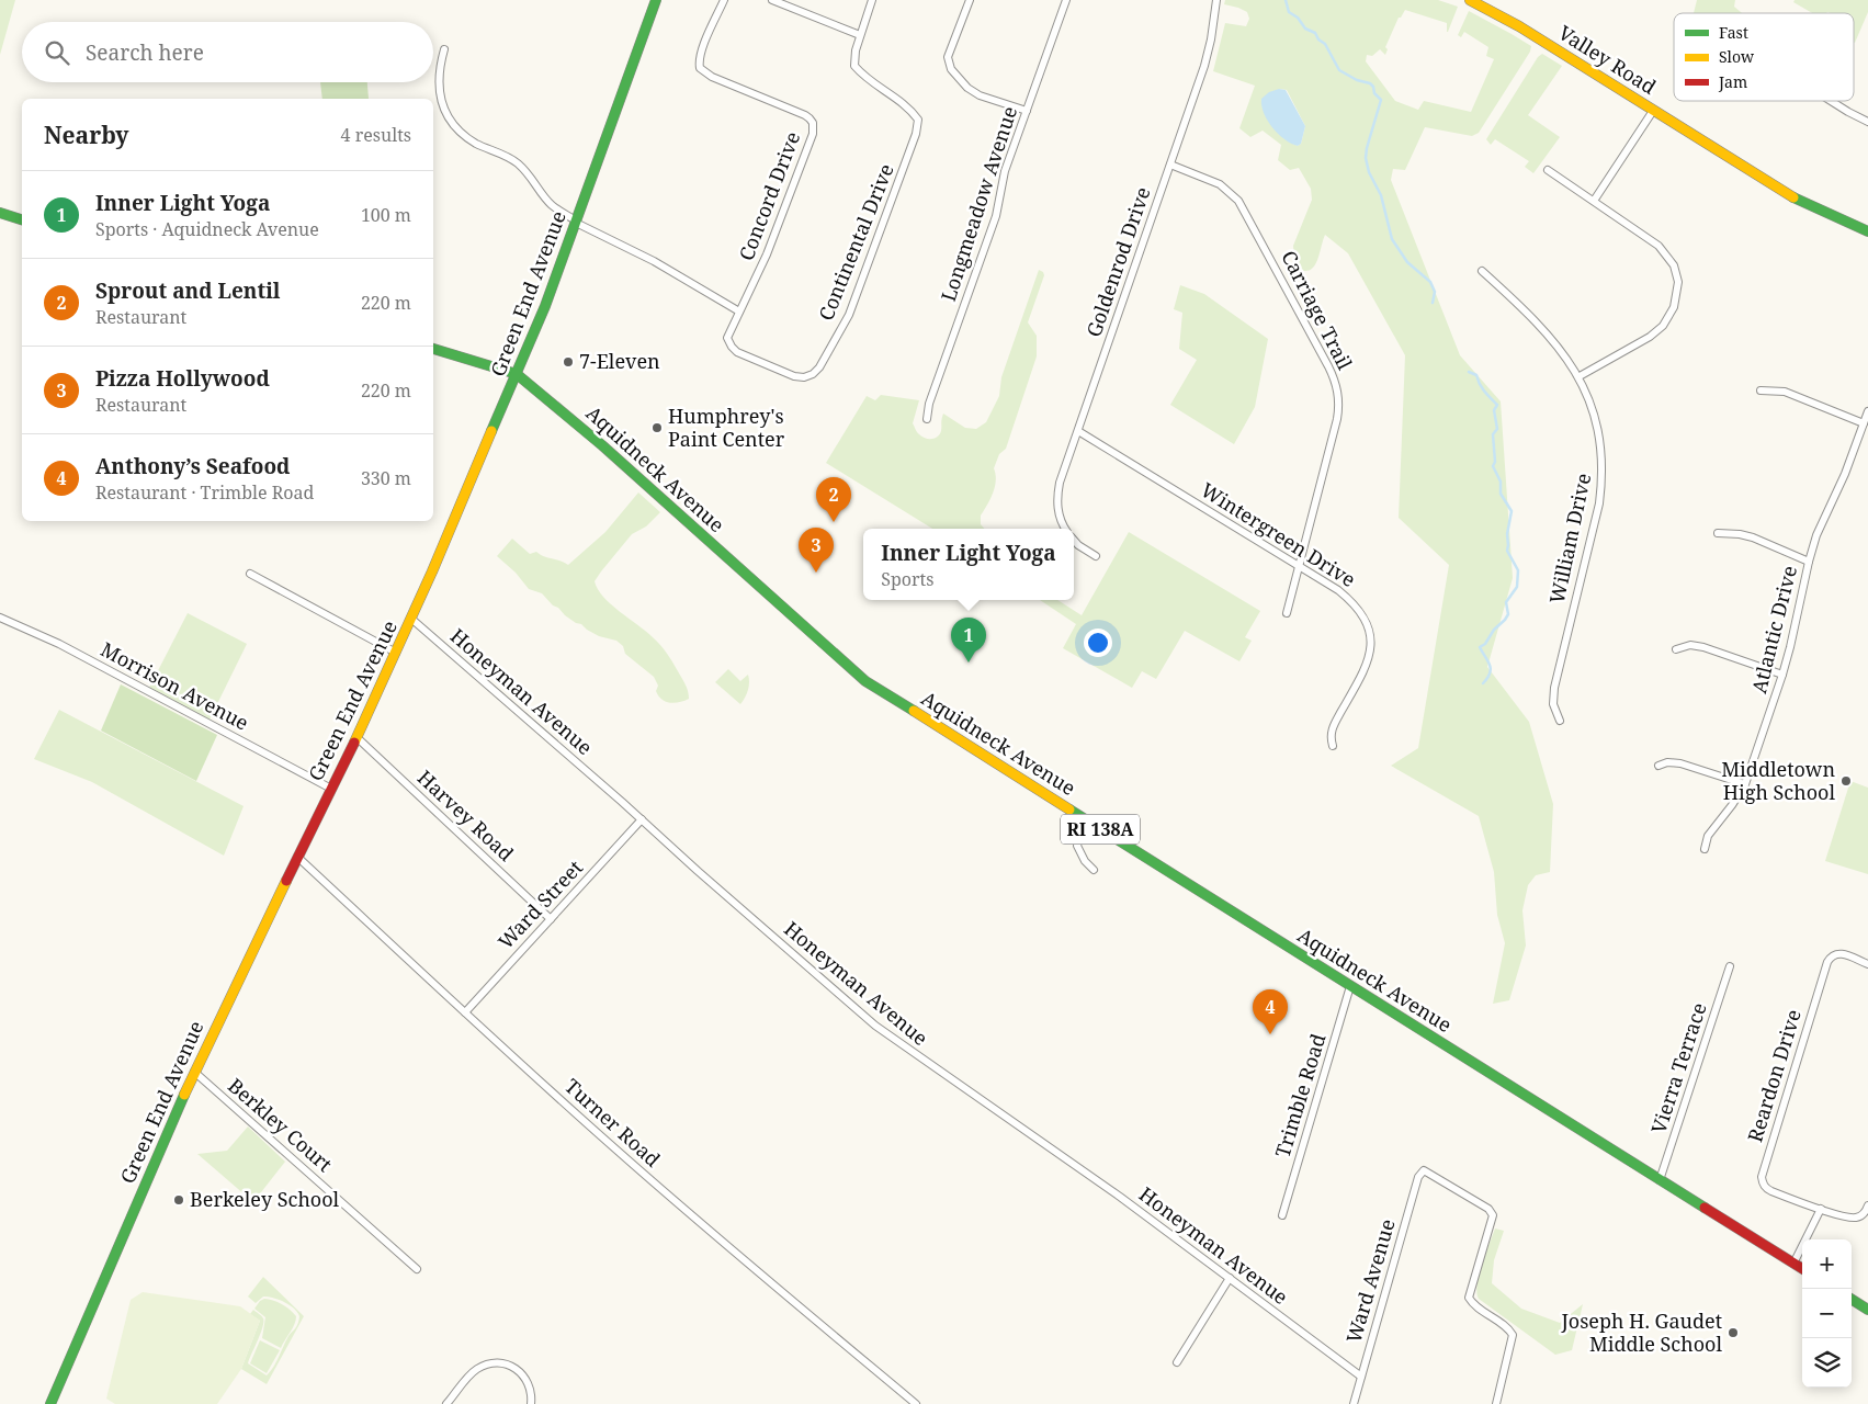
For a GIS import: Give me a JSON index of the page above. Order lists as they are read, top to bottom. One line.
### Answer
{"streets":{"main road":["Valley Road","Green End Avenue","Aquidneck Avenue","RI 138A"],"street":["Concord Drive","Longmeadow Avenue","Continental Drive","Goldenrod Drive","Carriage Trail","Wintergreen Drive","William Drive","Atlantic Drive","Morrison Avenue","Honeyman Avenue","Harvey Road","Ward Street","Vierra Terrace","Reardon Drive","Trimble Road","Turner Road","Berkley Court","Ward Avenue"]},"crossings":[["Concord Drive","Continental Drive"],["Goldenrod Drive","Carriage Trail"],["Goldenrod Drive","Wintergreen Drive"],["Green End Avenue","Aquidneck Avenue"],["Green End Avenue","Morrison Avenue"],["Green End Avenue","Honeyman Avenue"],["Green End Avenue","Harvey Road"],["Green End Avenue","Turner Road"],["Green End Avenue","Berkley Court"],["Carriage Trail","Wintergreen Drive"],["Aquidneck Avenue","Vierra Terrace"],["Aquidneck Avenue","Trimble Road"],["Honeyman Avenue","Ward Street"],["Honeyman Avenue","Ward Avenue"],["Harvey Road","Ward Street"],["Ward Street","Turner Road"]],"places":["7-Eleven","Humphrey's Paint Center","Middletown High School","Berkeley School","Joseph H. Gaudet Middle School"],"legend":["Fast","Slow","Jam"],"page":{"search":"Search here","heading":["Nearby","4 results"],"list":[{"mark":"1","name":"Inner Light Yoga","note":"Sports · Aquidneck Avenue","value":"100 m"},{"mark":"2","name":"Sprout and Lentil","note":"Restaurant","value":"220 m"},{"mark":"3","name":"Pizza Hollywood","note":"Restaurant","value":"220 m"},{"mark":"4","name":"Anthony’s Seafood","note":"Restaurant · Trimble Road","value":"330 m"}],"pins":["2","3","1","4"],"popup":["Inner Light Yoga","Sports"],"map_buttons":["+","−"]}}
